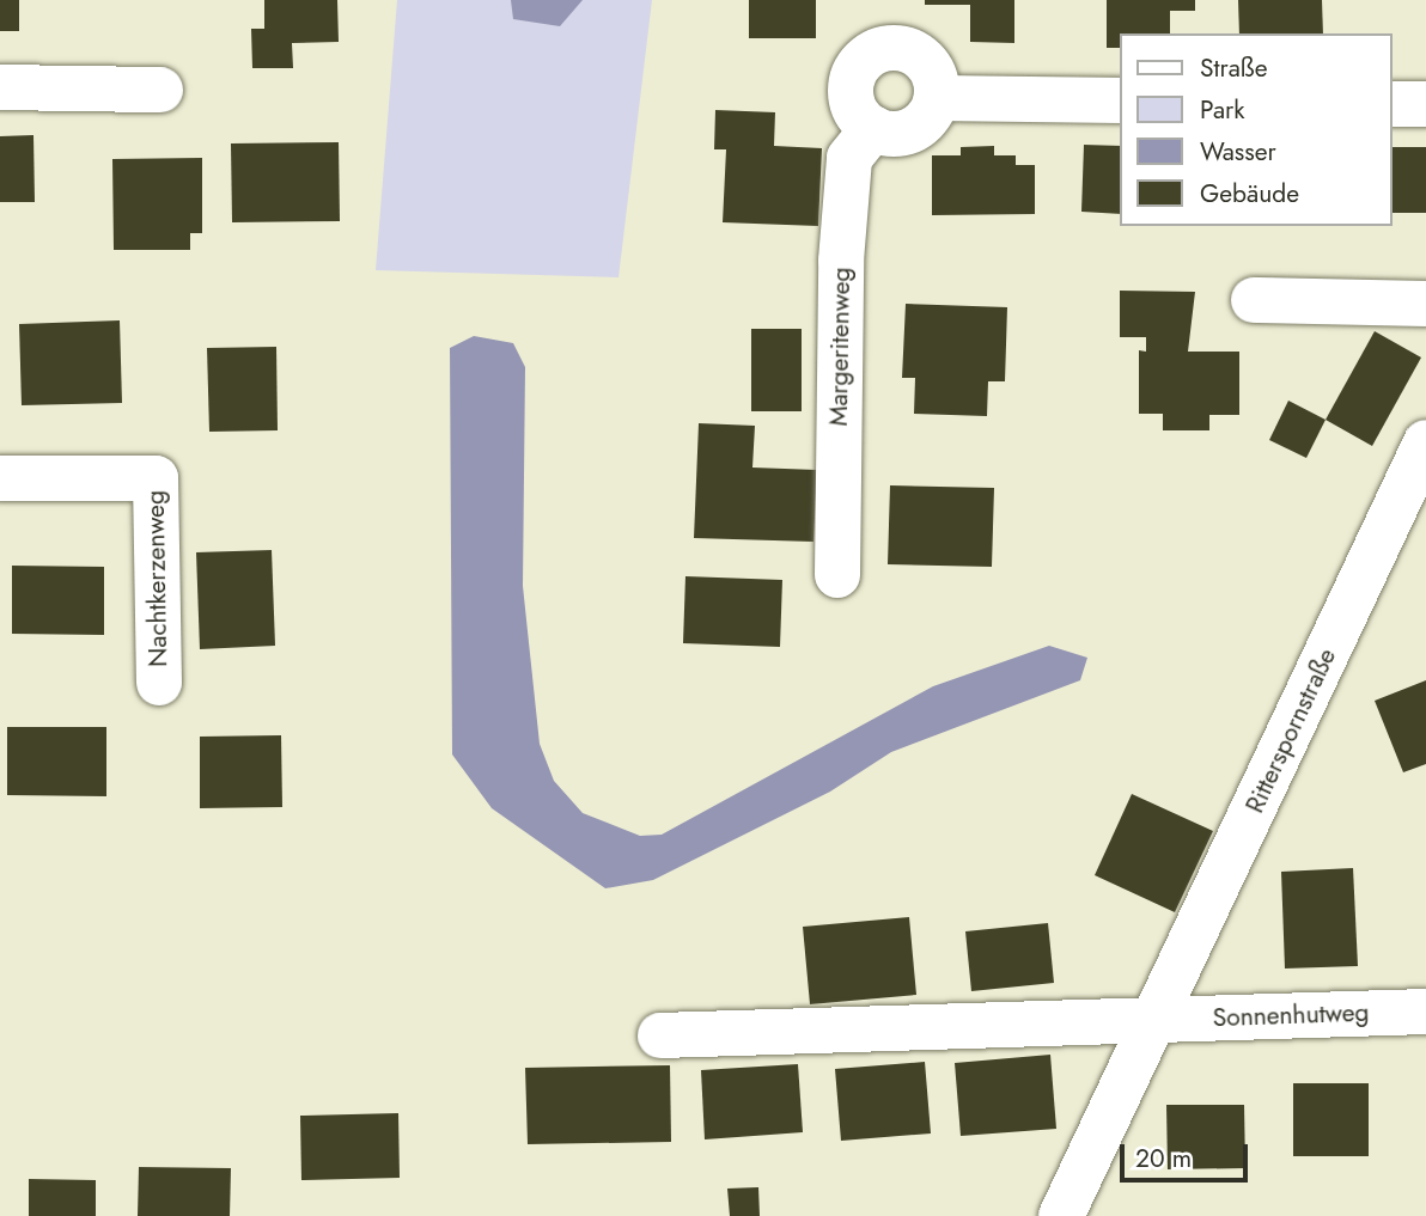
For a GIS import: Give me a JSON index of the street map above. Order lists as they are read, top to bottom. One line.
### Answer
{"streets":{"street":["Margeritenweg","Nachtkerzenweg","Ritterspornstraße","Sonnenhutweg"]},"crossings":[["Ritterspornstraße","Sonnenhutweg"]],"legend":["Straße","Park","Wasser","Gebäude"],"scale_bar":"20 m"}
